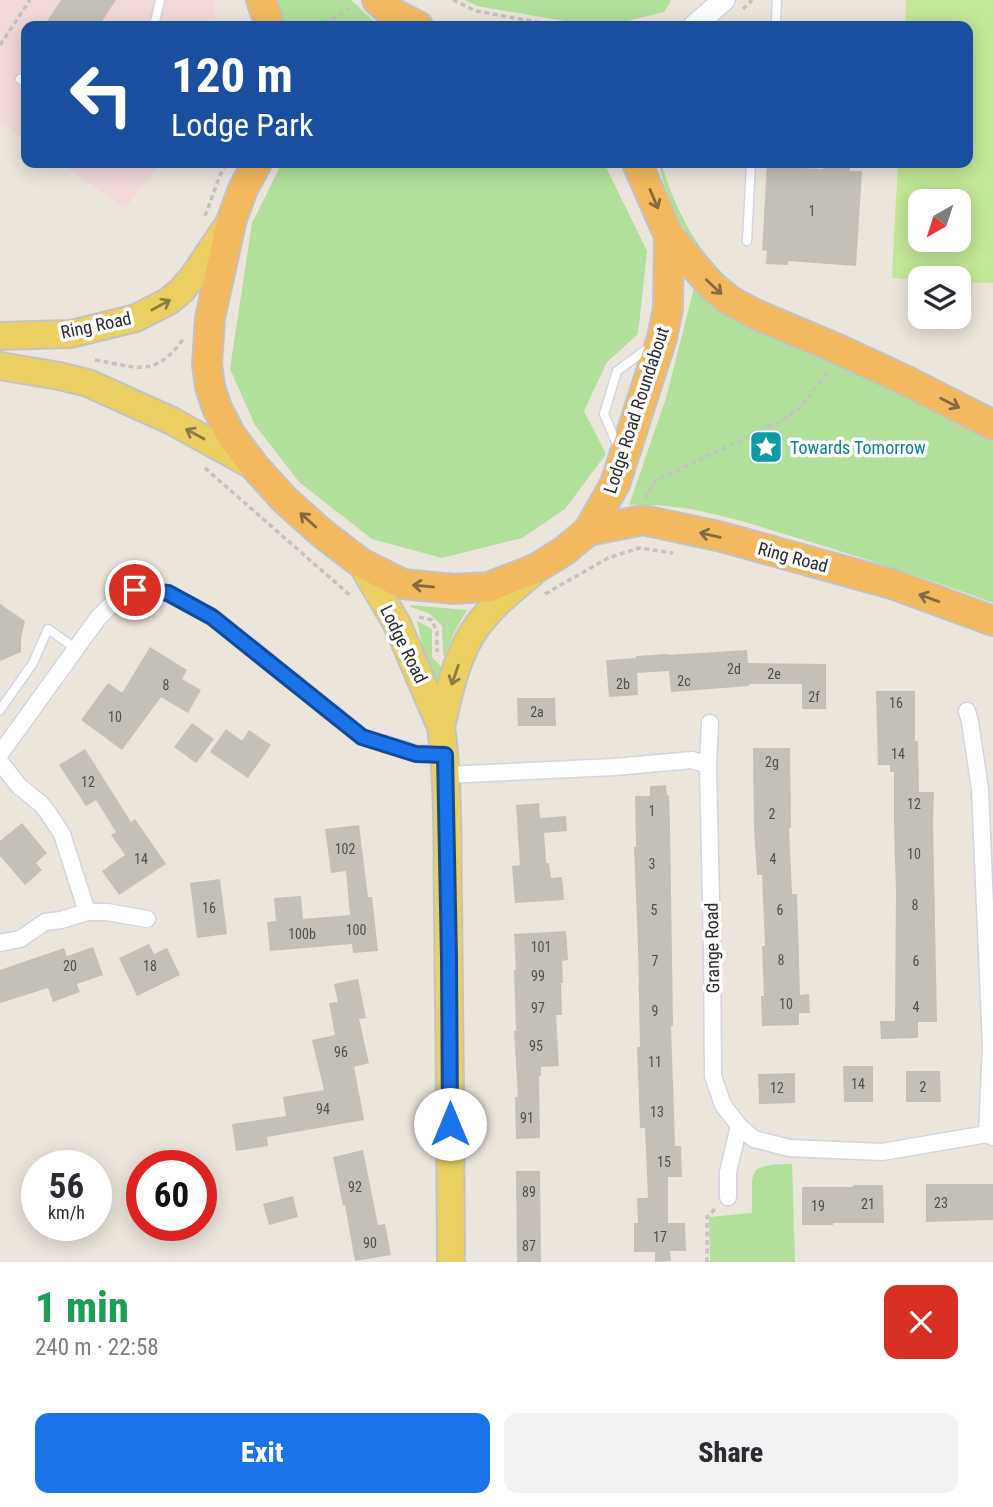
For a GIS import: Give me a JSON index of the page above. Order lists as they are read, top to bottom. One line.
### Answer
{"streets":{"highway":["Ring Road","Lodge Road Roundabout"],"main road":["Lodge Road"],"street":["Grange Road"]},"crossings":[["Ring Road","Lodge Road Roundabout"],["Lodge Road Roundabout","Lodge Road"]],"places":{"place":["Towards Tomorrow"]},"house_numbers":["1","2d","2e","2c","2b","8","2f","16","2a","10","14","2g","12","12","1","2","102","10","14","4","3","8","16","5","6","100","100b","101","8","7","6","20","18","99","10","4","97","9","95","96","11","14","2","12","94","13","91","15","92","89","23","21","19","17","90","87"],"north":"bottom left","page":{"turn":["120 m","Lodge Park"],"speed":"56 km/h","limit":"60","heading":["1 min","240 m · 22:58"],"buttons":["Exit","Share"]}}
